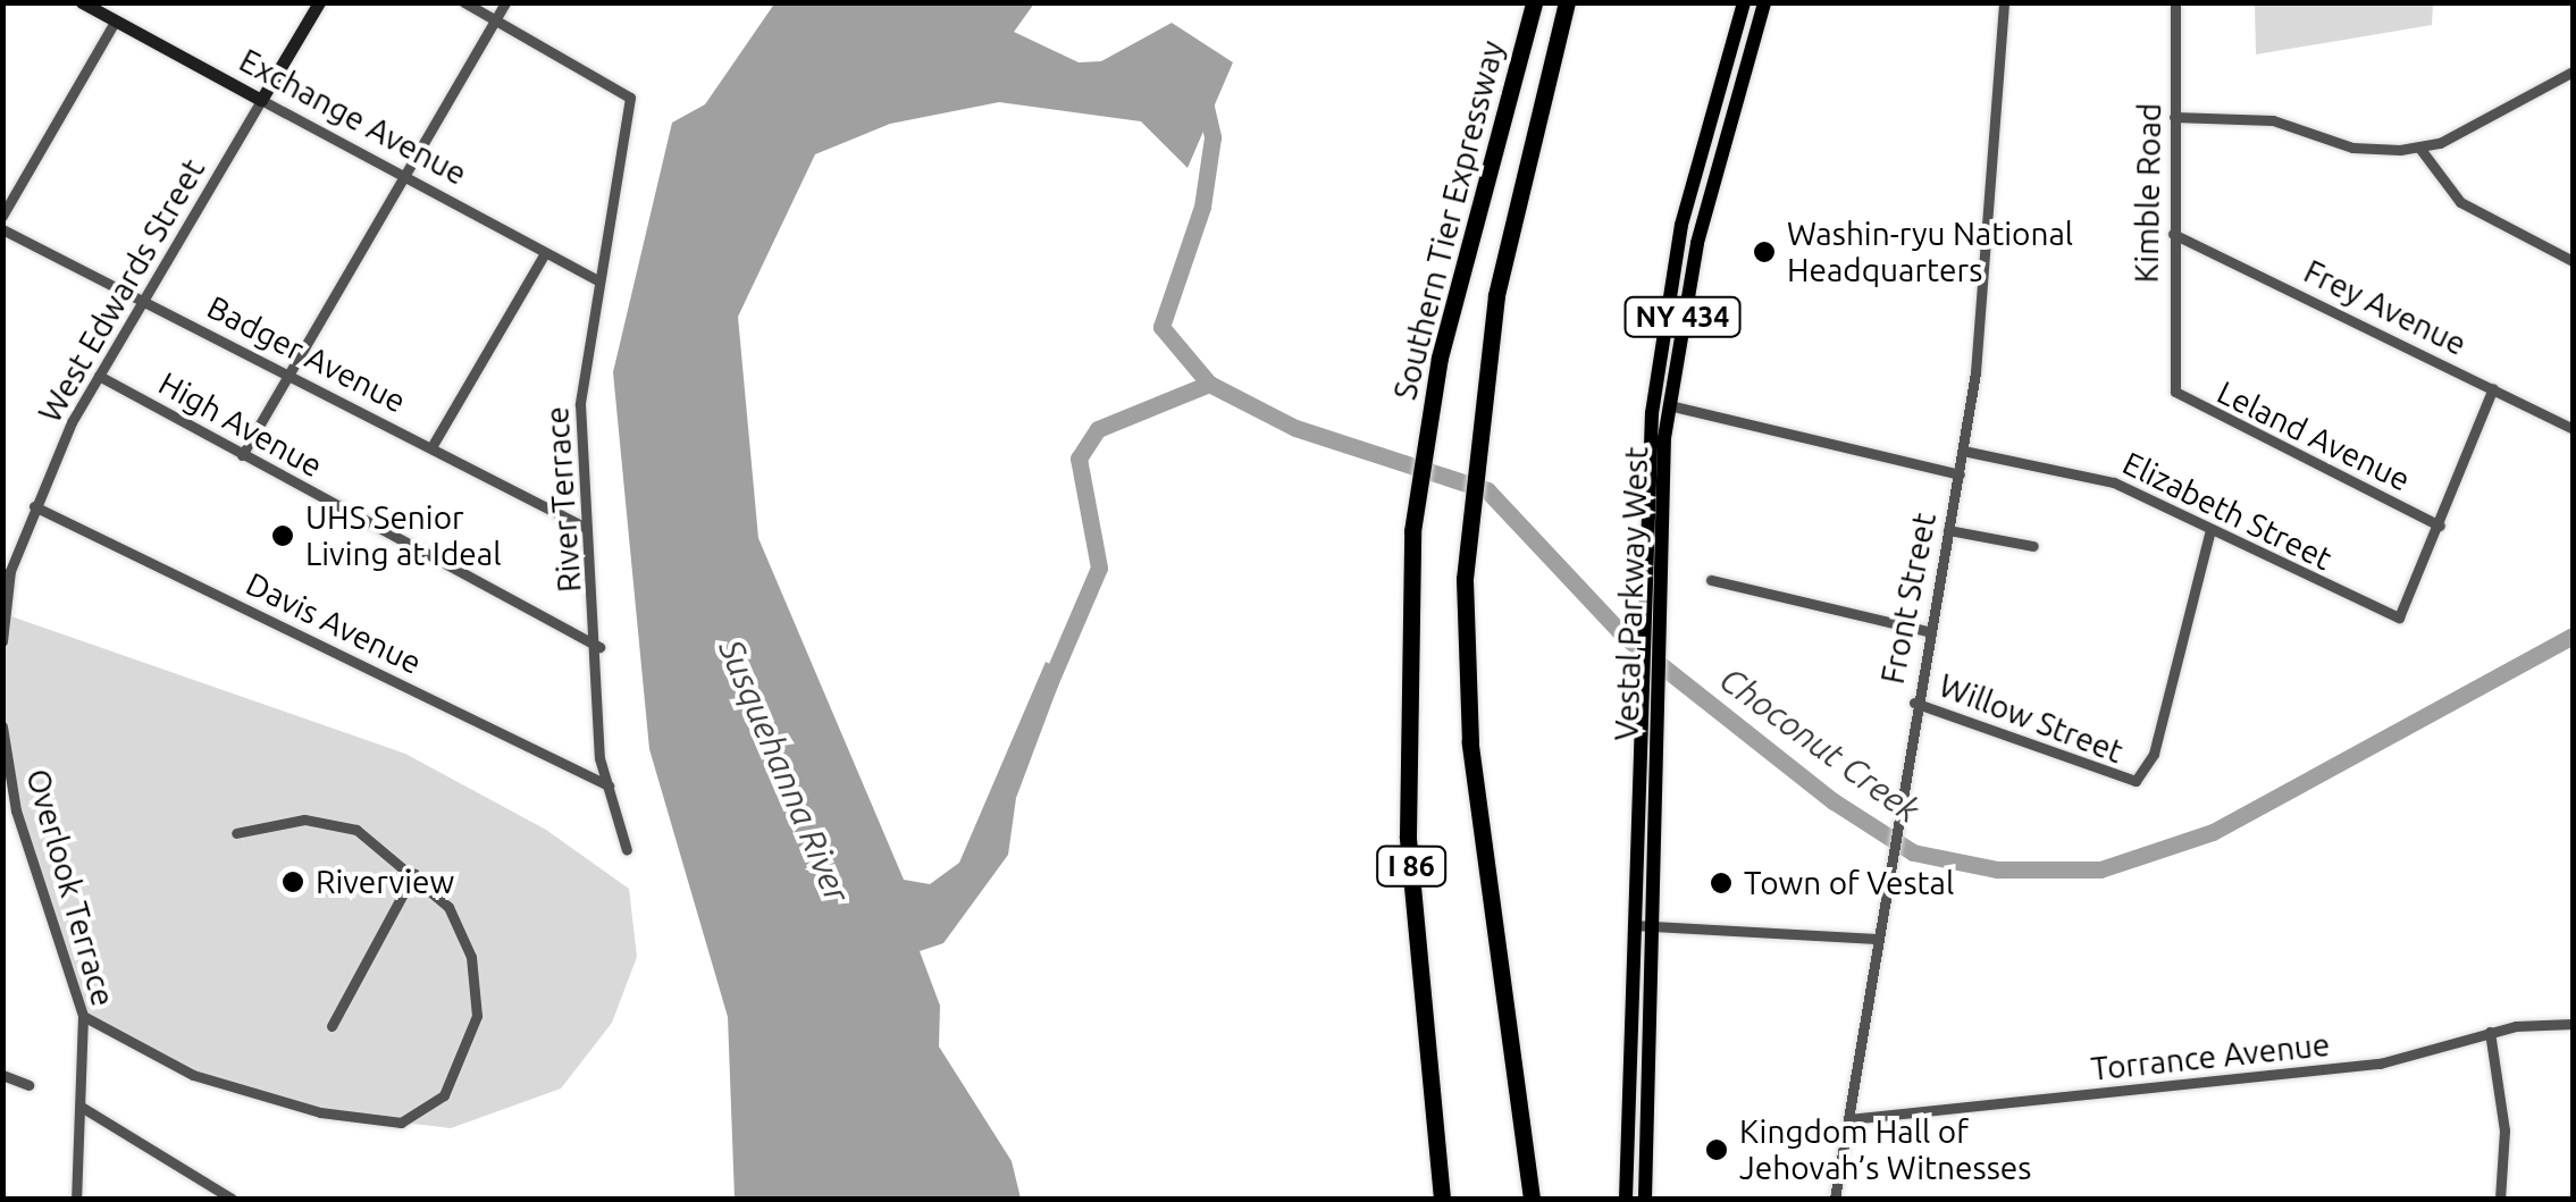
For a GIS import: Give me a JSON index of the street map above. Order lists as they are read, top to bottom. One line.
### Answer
{"streets":{"highway":["Southern Tier Expressway","I 86"],"main road":["NY 434","Vestal Parkway West"],"street":["Exchange Avenue","Kimble Road","West Edwards Street","Frey Avenue","Badger Avenue","High Avenue","Leland Avenue","River Terrace","Elizabeth Street","Front Street","Davis Avenue","Willow Street","Overlook Terrace","Torrance Avenue"]},"crossings":[["Exchange Avenue","West Edwards Street"],["Exchange Avenue","River Terrace"],["Kimble Road","Frey Avenue"],["Kimble Road","Leland Avenue"],["West Edwards Street","Badger Avenue"],["West Edwards Street","High Avenue"],["West Edwards Street","Davis Avenue"],["Badger Avenue","River Terrace"],["High Avenue","River Terrace"],["Leland Avenue","Elizabeth Street"],["River Terrace","Davis Avenue"],["Elizabeth Street","Front Street"],["Elizabeth Street","Willow Street"],["Front Street","Willow Street"],["Front Street","Torrance Avenue"]],"water":["Choconut Creek","Susquehanna River"],"places":["Washin-ryu National Headquarters","UHS Senior Living at Ideal","Riverview","Town of Vestal","Kingdom Hall of Jehovah’s Witnesses"]}
